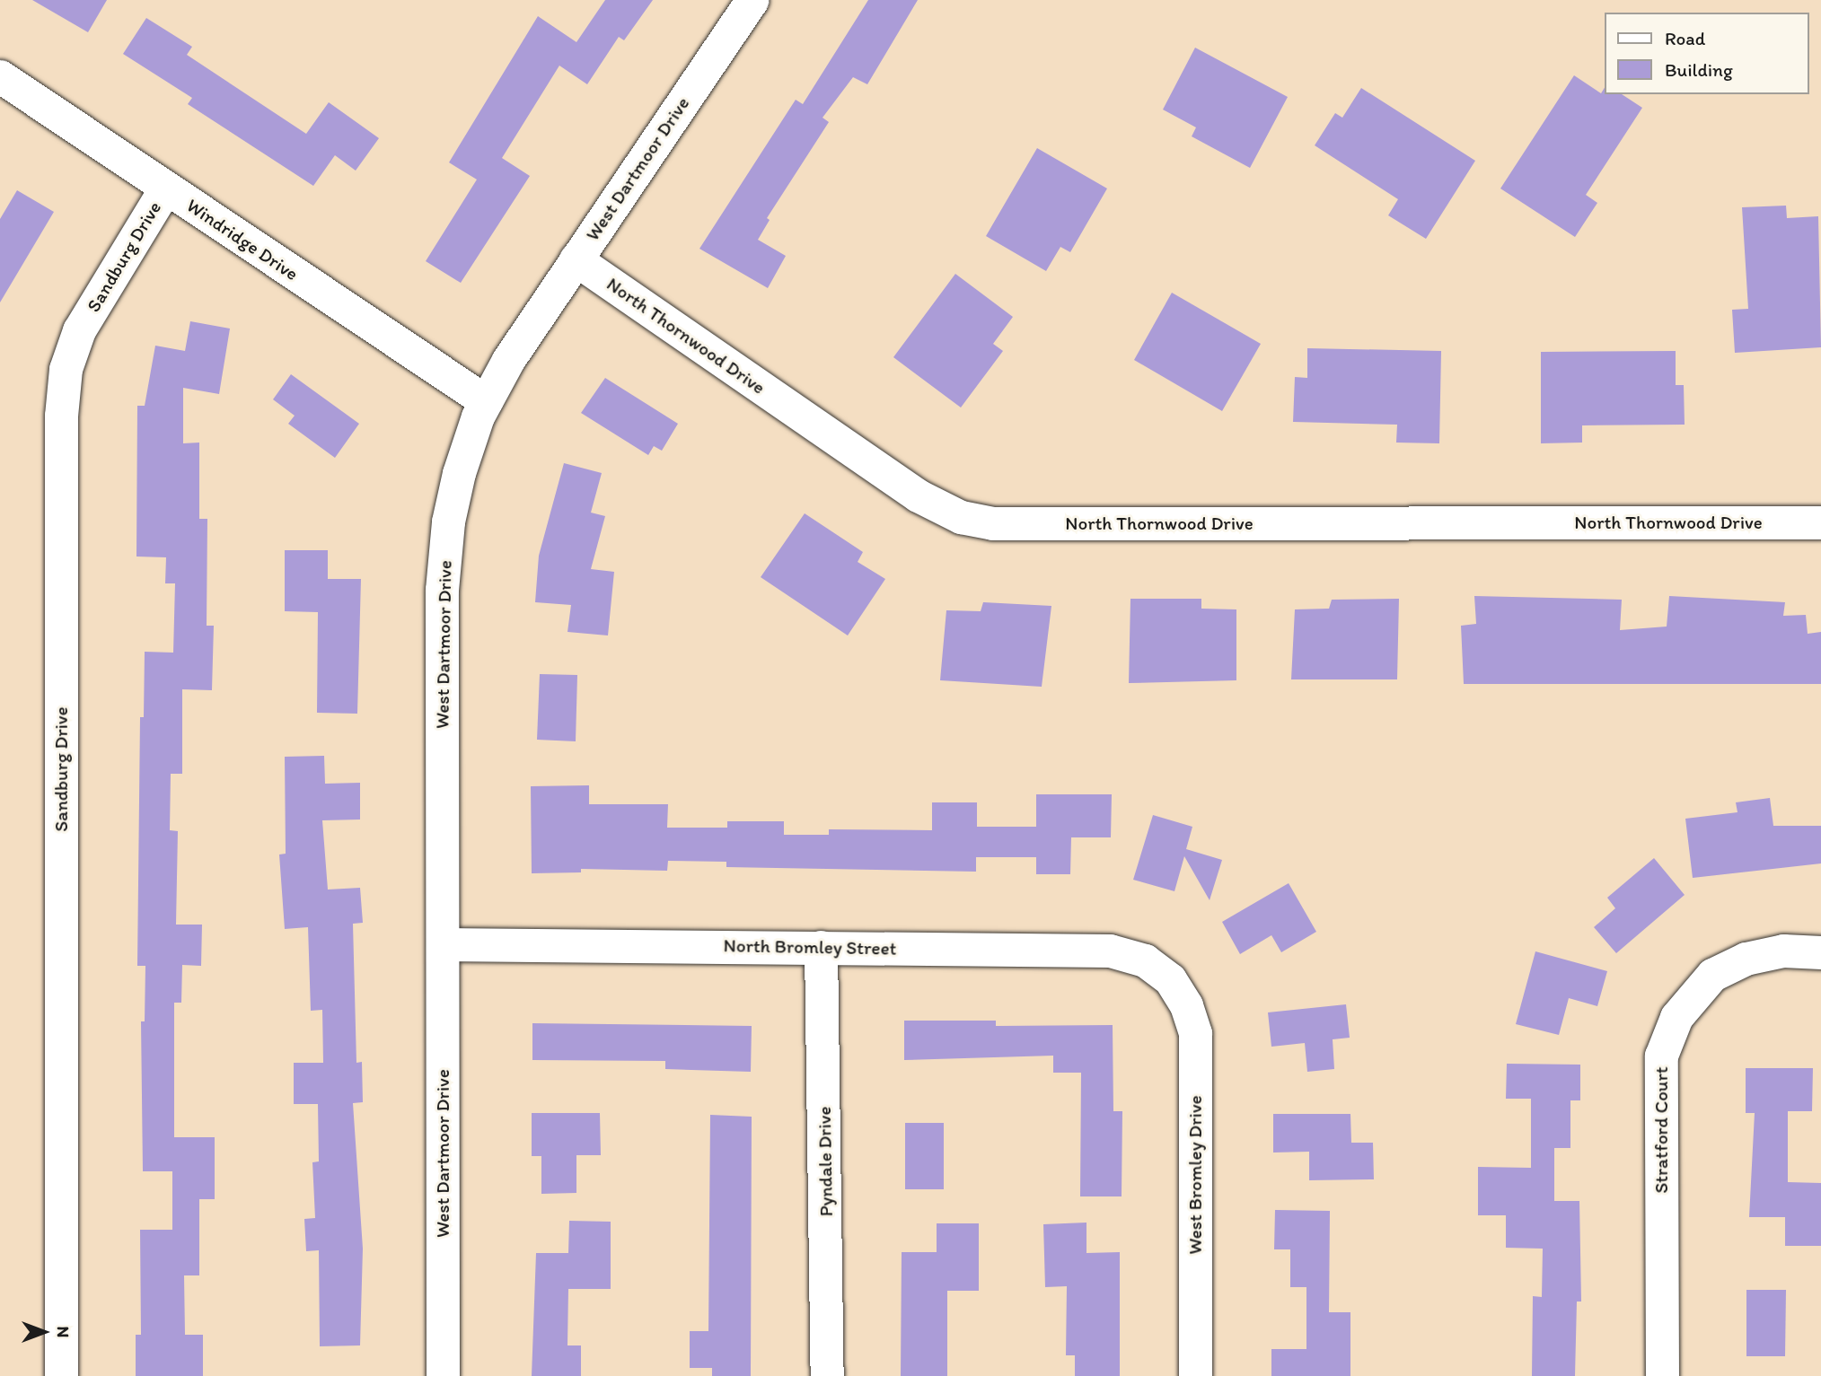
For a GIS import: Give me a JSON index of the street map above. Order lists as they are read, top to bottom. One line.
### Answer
{"streets":{"street":["West Dartmoor Drive","Windridge Drive","Sandburg Drive","North Thornwood Drive","North Bromley Street","Stratford Court","Pyndale Drive","West Bromley Drive"]},"crossings":[["West Dartmoor Drive","Windridge Drive"],["West Dartmoor Drive","North Thornwood Drive"],["West Dartmoor Drive","North Bromley Street"],["Windridge Drive","Sandburg Drive"],["North Bromley Street","Pyndale Drive"],["North Bromley Street","West Bromley Drive"]],"legend":["Road","Building"],"north":"right"}
